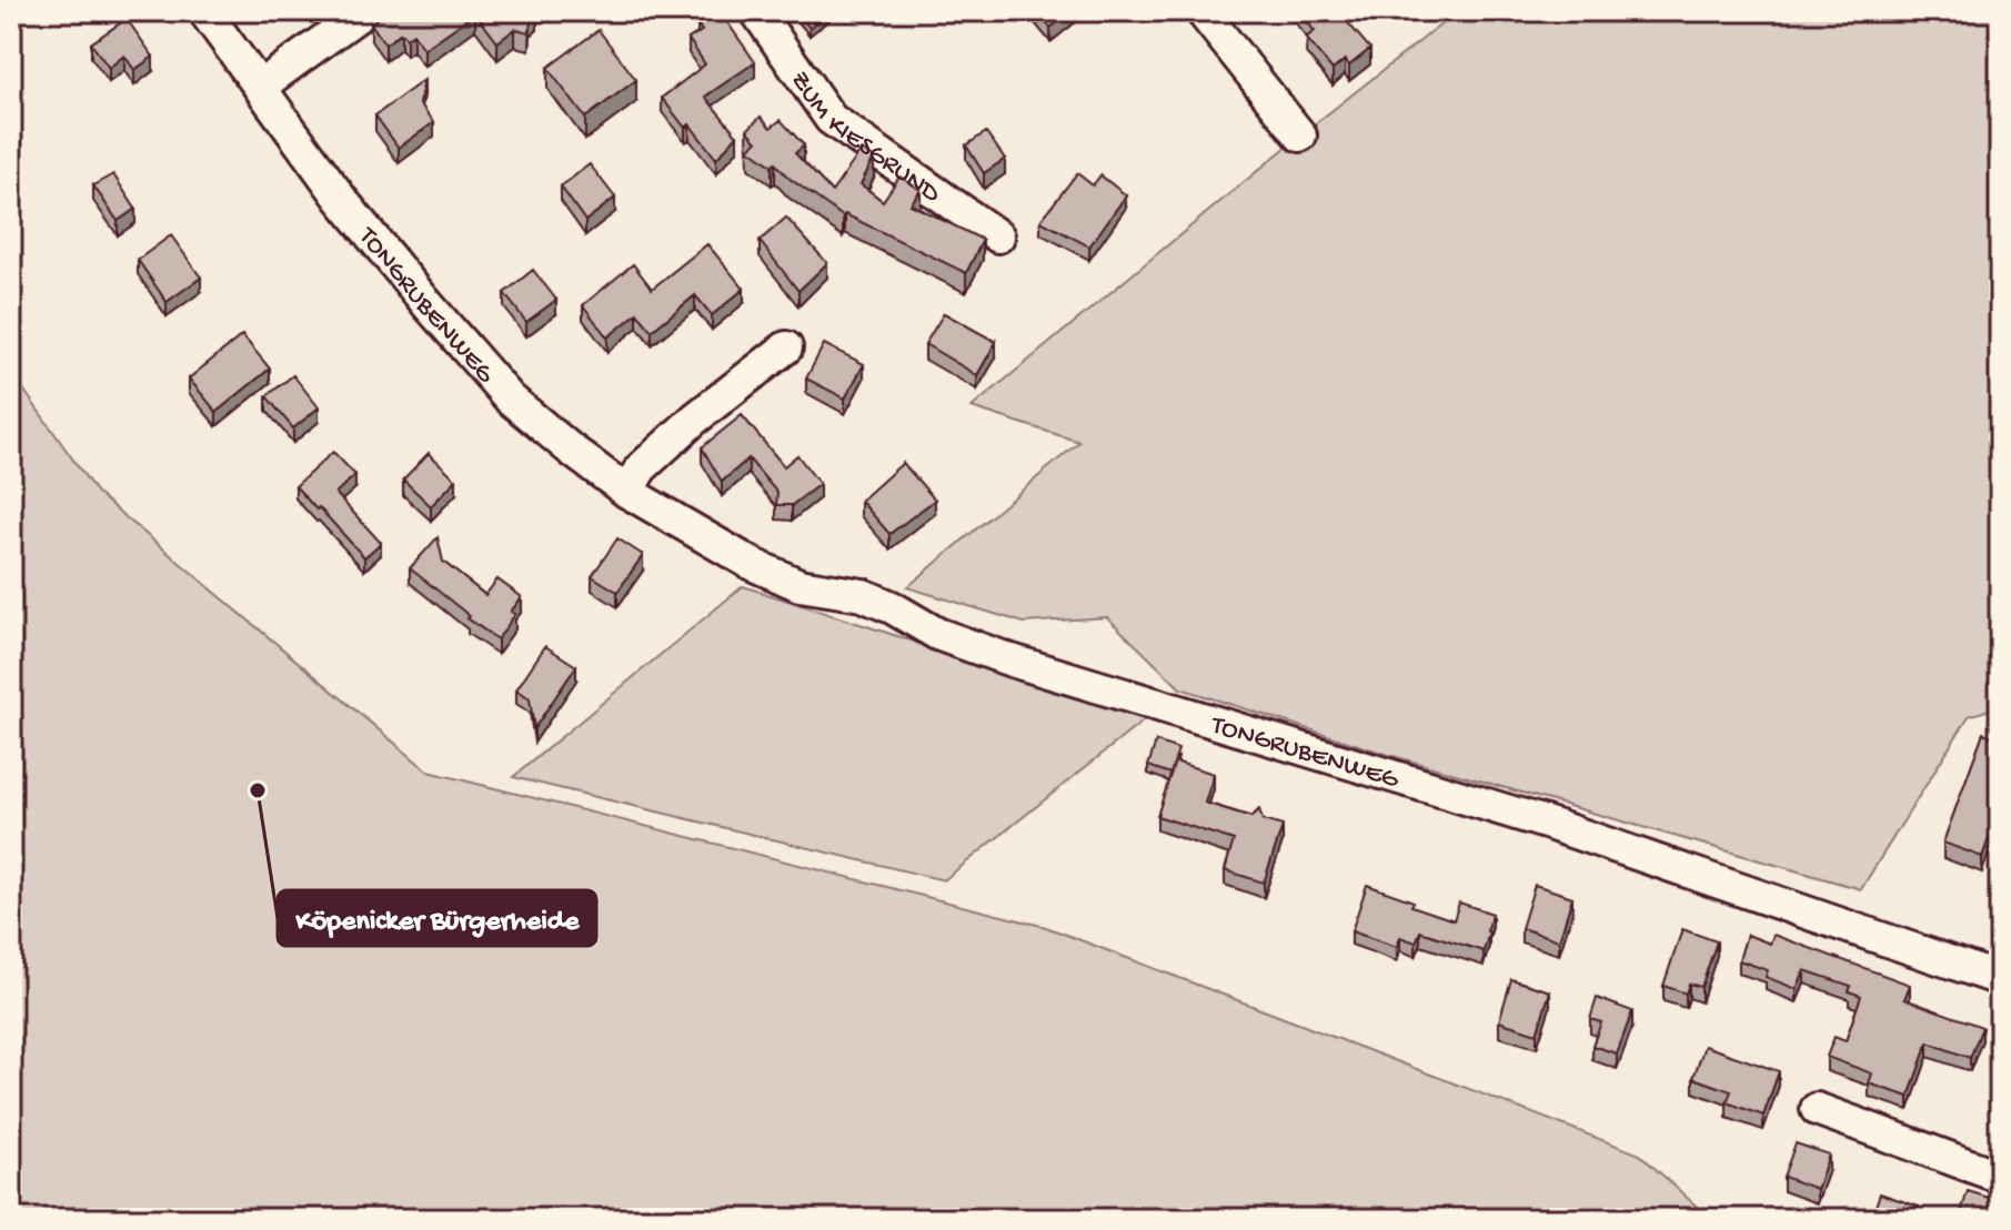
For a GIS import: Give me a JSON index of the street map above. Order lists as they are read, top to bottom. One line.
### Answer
{"streets":{"street":["ZUM KIESGRUND","TONGRUBENWEG"]},"places":["Köpenicker Bürgerheide"]}
